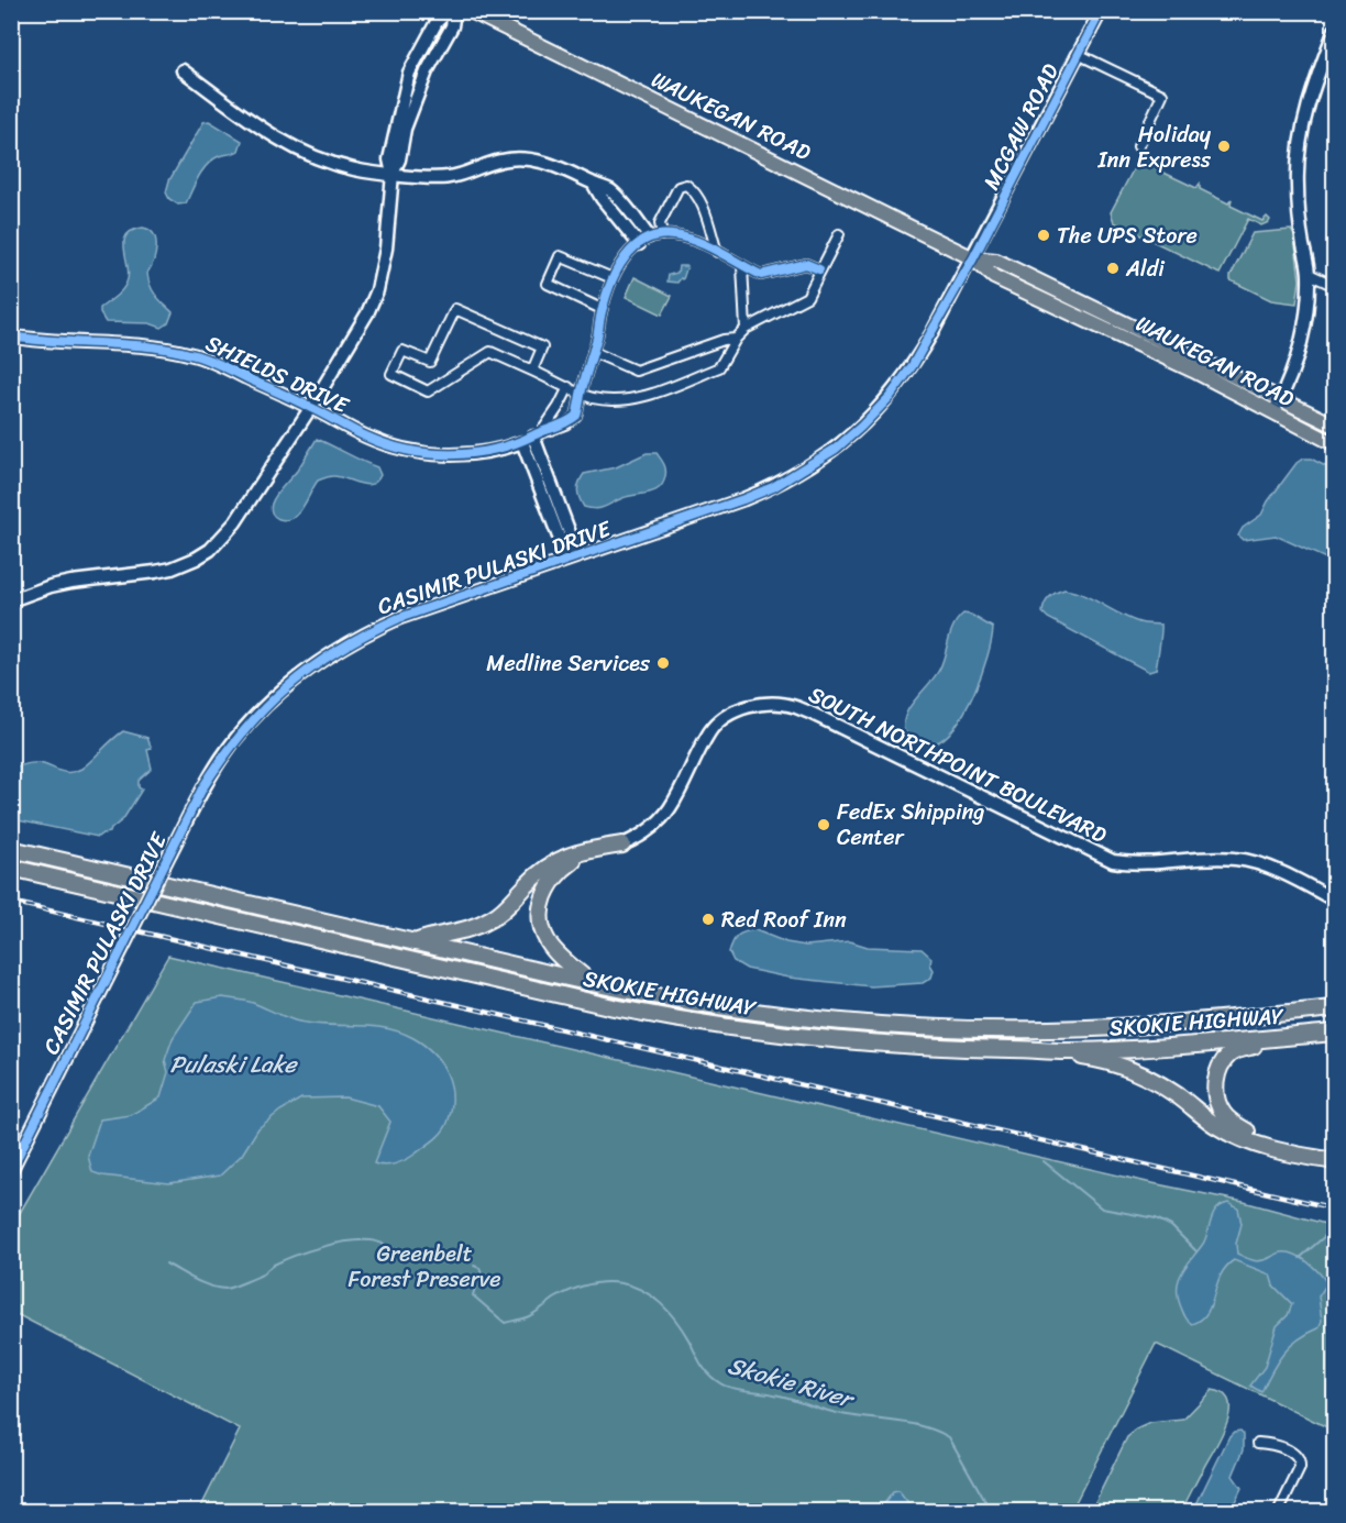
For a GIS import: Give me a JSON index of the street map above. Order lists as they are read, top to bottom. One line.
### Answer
{"streets":{"highway":["SKOKIE HIGHWAY"],"main road":["WAUKEGAN ROAD"],"street":["MCGAW ROAD","SHIELDS DRIVE","CASIMIR PULASKI DRIVE","SOUTH NORTHPOINT BOULEVARD"]},"crossings":[["WAUKEGAN ROAD","MCGAW ROAD"],["WAUKEGAN ROAD","CASIMIR PULASKI DRIVE"],["MCGAW ROAD","CASIMIR PULASKI DRIVE"]],"water":["Pulaski Lake","Skokie River"],"parks":["Greenbelt Forest Preserve"],"places":["Holiday Inn Express","The UPS Store","Aldi","Medline Services","FedEx Shipping Center","Red Roof Inn"]}
